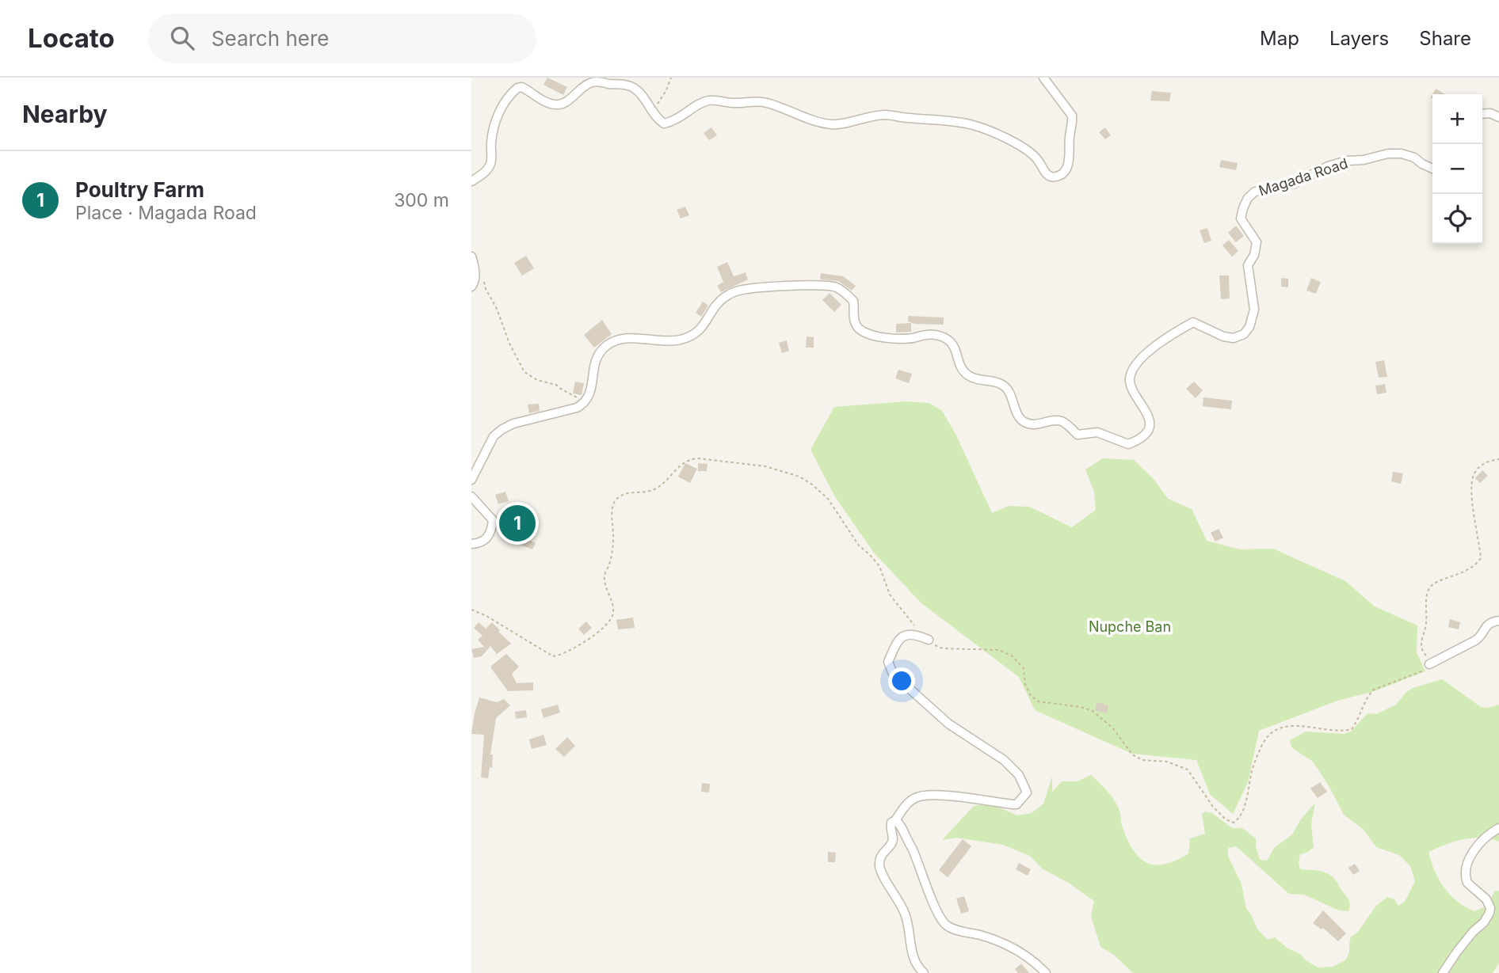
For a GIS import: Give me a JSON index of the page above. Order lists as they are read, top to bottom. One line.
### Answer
{"streets":{"street":["Magada Road"]},"parks":["Nupche Ban"],"page":{"header":"Locato","search":"Search here","nav":["Map","Layers","Share"],"heading":"Nearby","map_buttons":["+","−"],"list":[{"mark":"1","name":"Poultry Farm","note":"Place · Magada Road","value":"300 m"}],"pins":"1"}}
